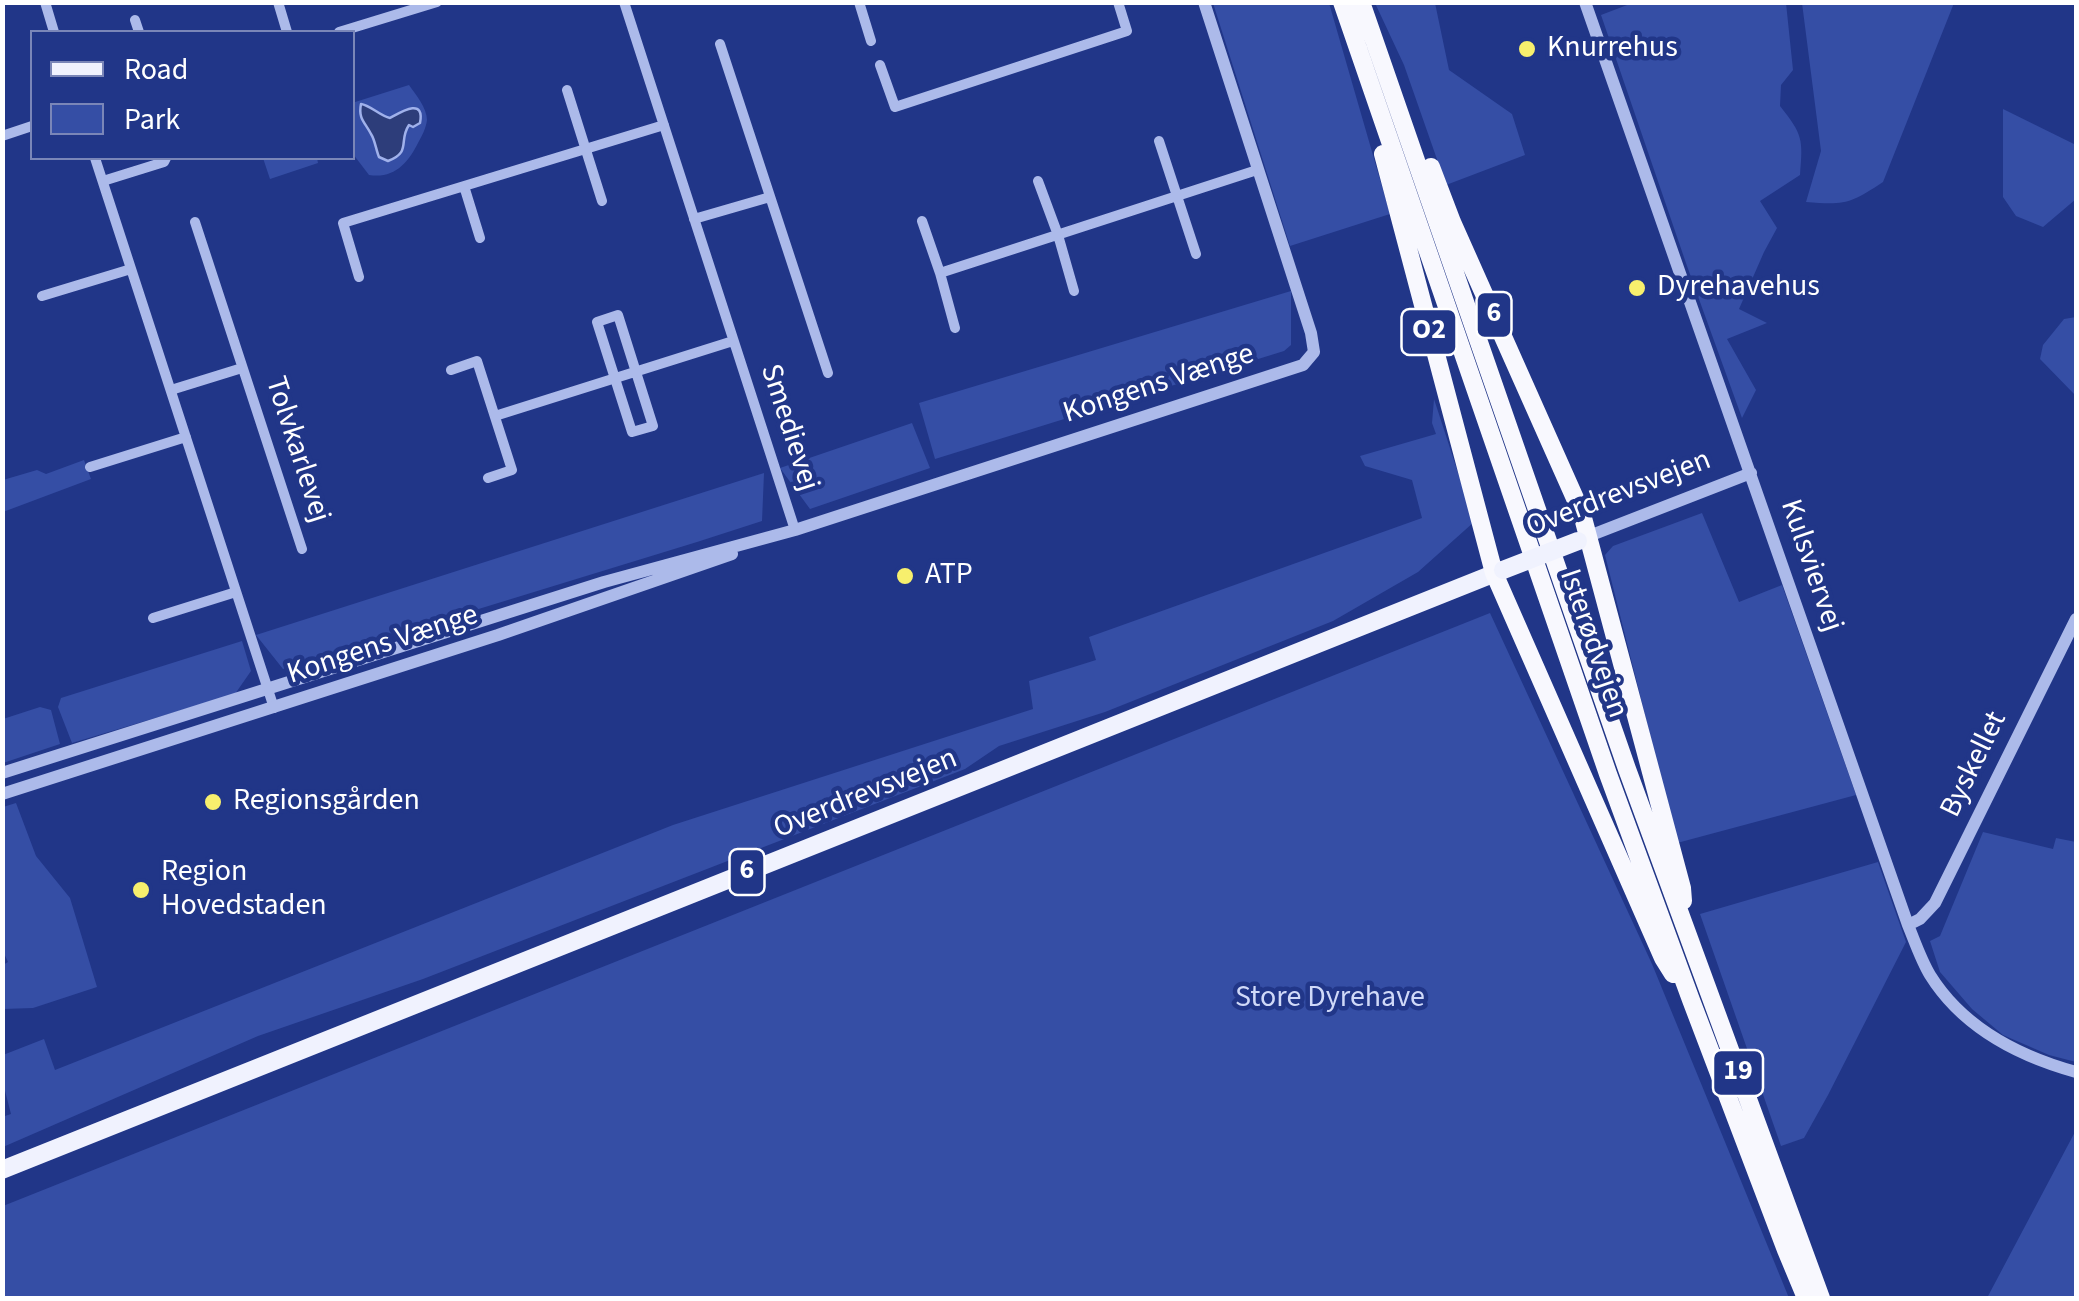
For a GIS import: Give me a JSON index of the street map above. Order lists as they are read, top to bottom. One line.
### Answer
{"streets":{"highway":["6","O2","Isterødvejen","19"],"main road":["Overdrevsvejen"],"street":["Kongens Vænge","Smedievej","Tolvkarlevej","Kulsviervej","Byskellet"]},"crossings":[["6","Overdrevsvejen"],["6","Isterødvejen"],["O2","Overdrevsvejen"],["O2","Isterødvejen"],["Kongens Vænge","Smedievej"],["Overdrevsvejen","Kulsviervej"],["Kulsviervej","Byskellet"]],"parks":["Store Dyrehave"],"places":["Knurrehus","Dyrehavehus","ATP","Regionsgården","Region Hovedstaden"],"legend":["Road","Park"]}
